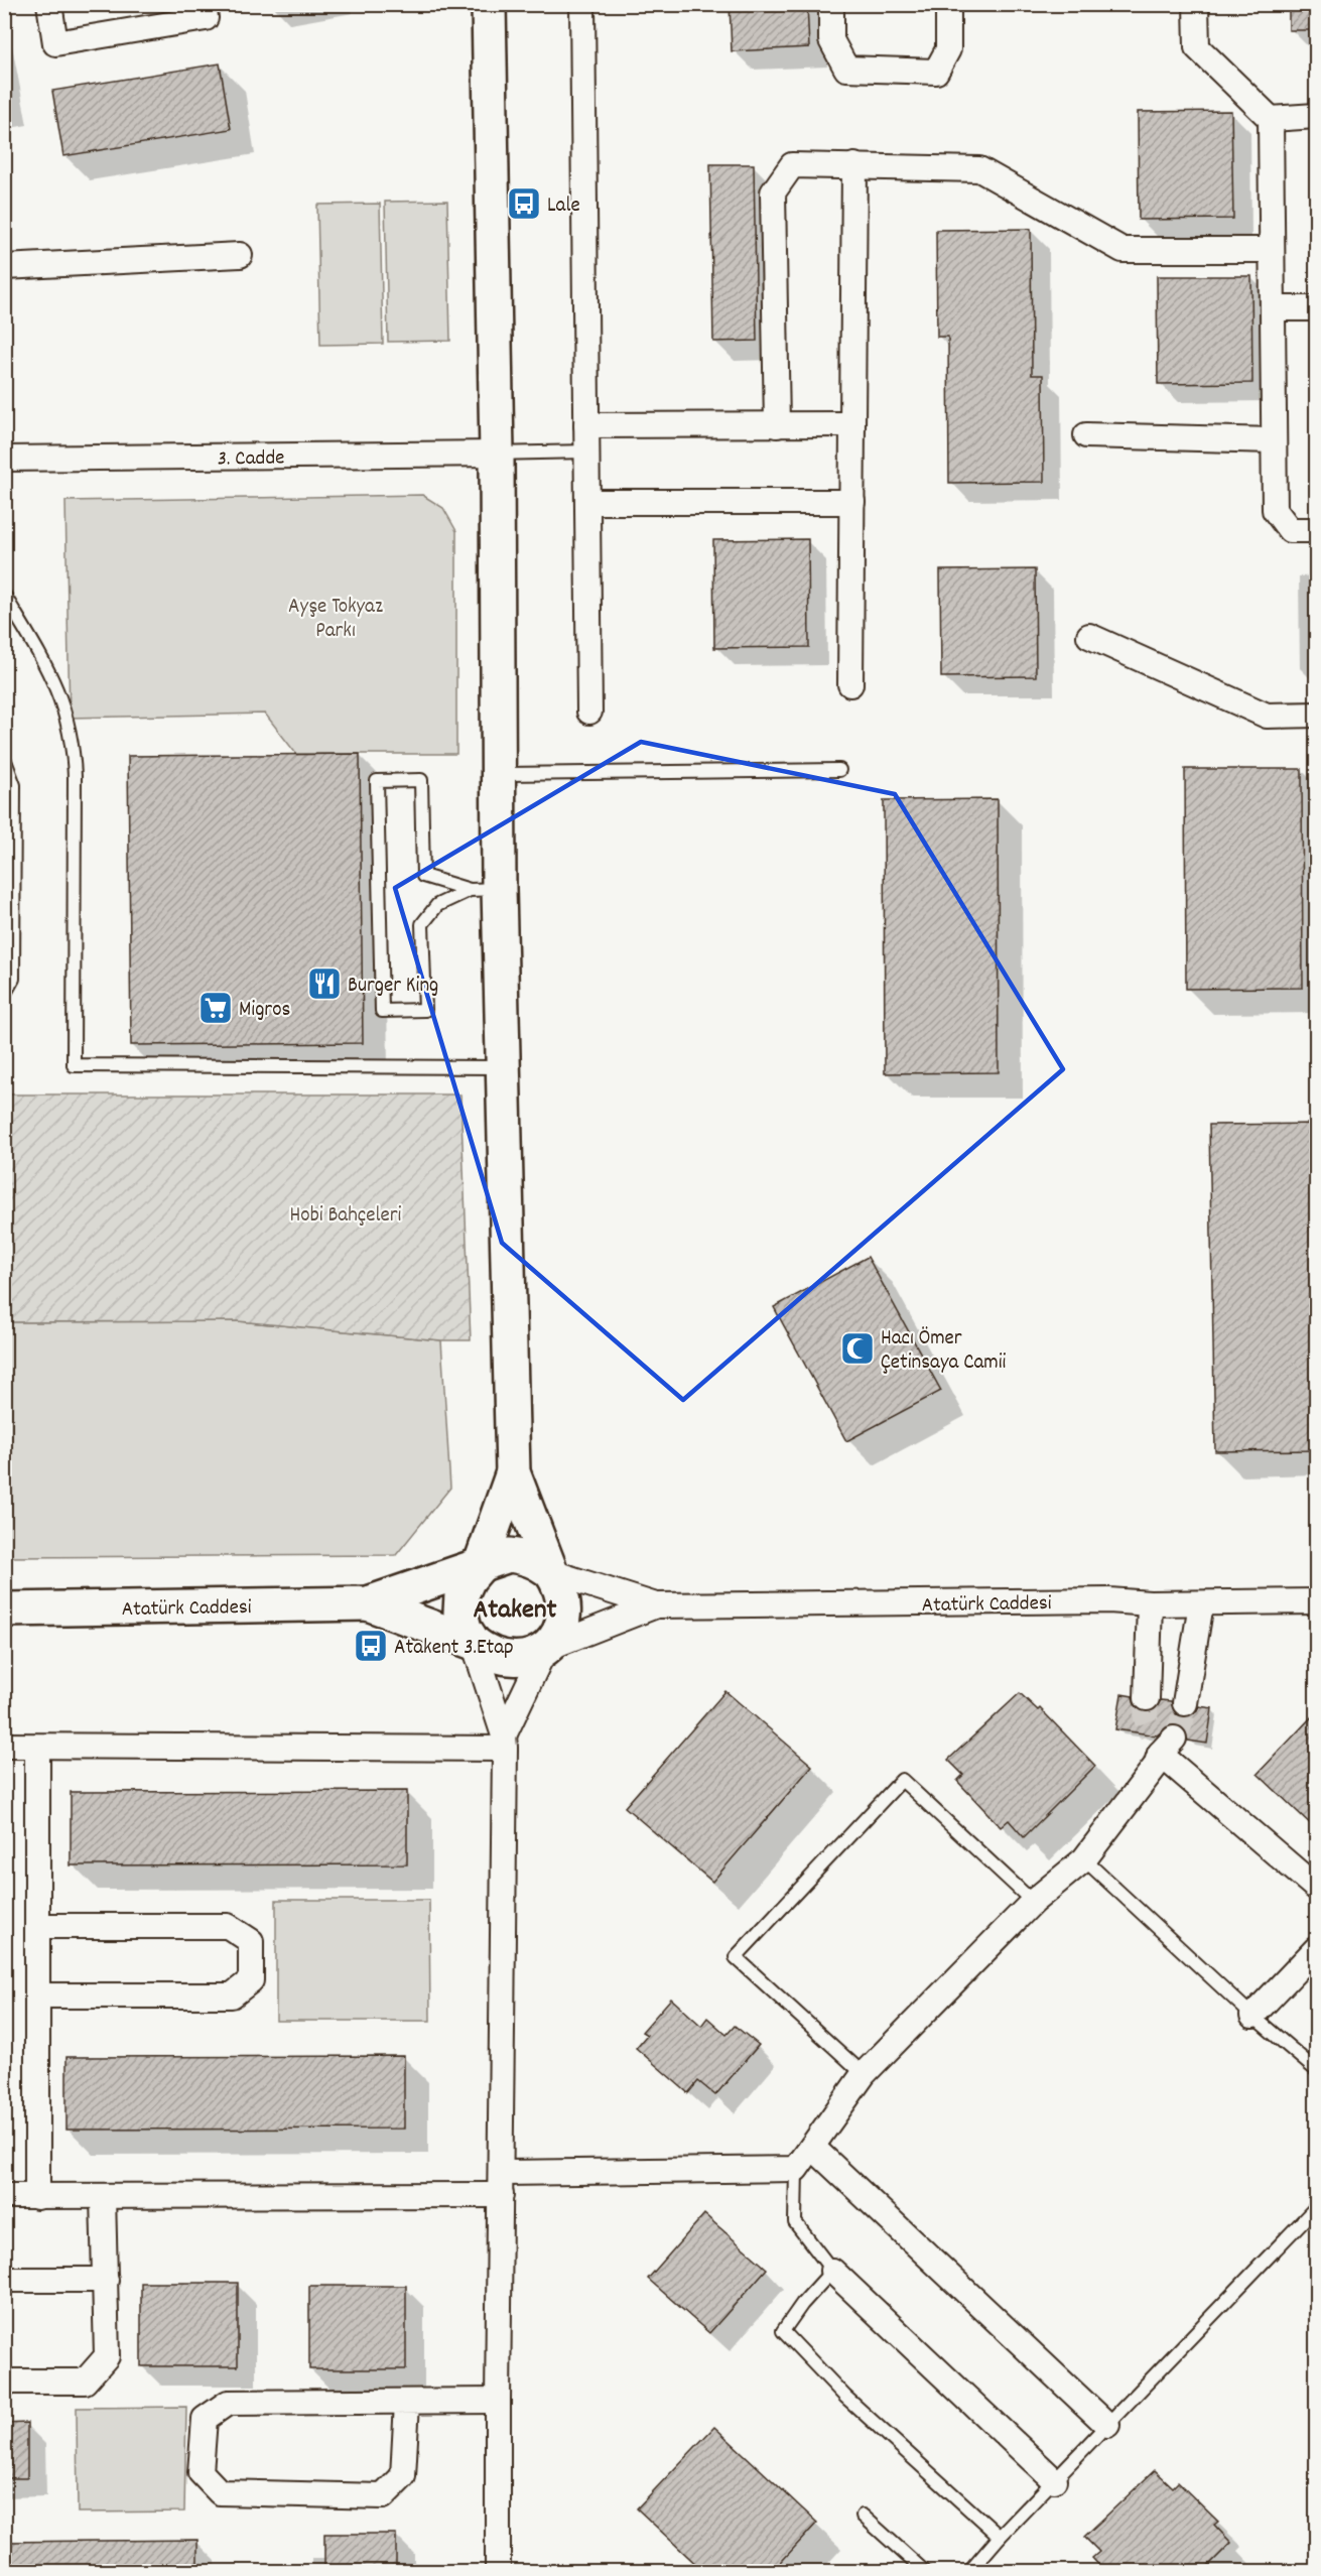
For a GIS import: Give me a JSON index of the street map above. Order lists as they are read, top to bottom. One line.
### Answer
{"streets":{"street":["3. Cadde","Atatürk Caddesi"]},"districts":["Atakent"],"parks":["Ayşe Tokyaz Parkı","Hobi Bahçeleri"],"places":{"bus stop":["Lale","Atakent 3.Etap"],"restaurant":["Burger King"],"supermarket":["Migros"],"mosque":["Hacı Ömer Çetinsaya Camii"]}}
